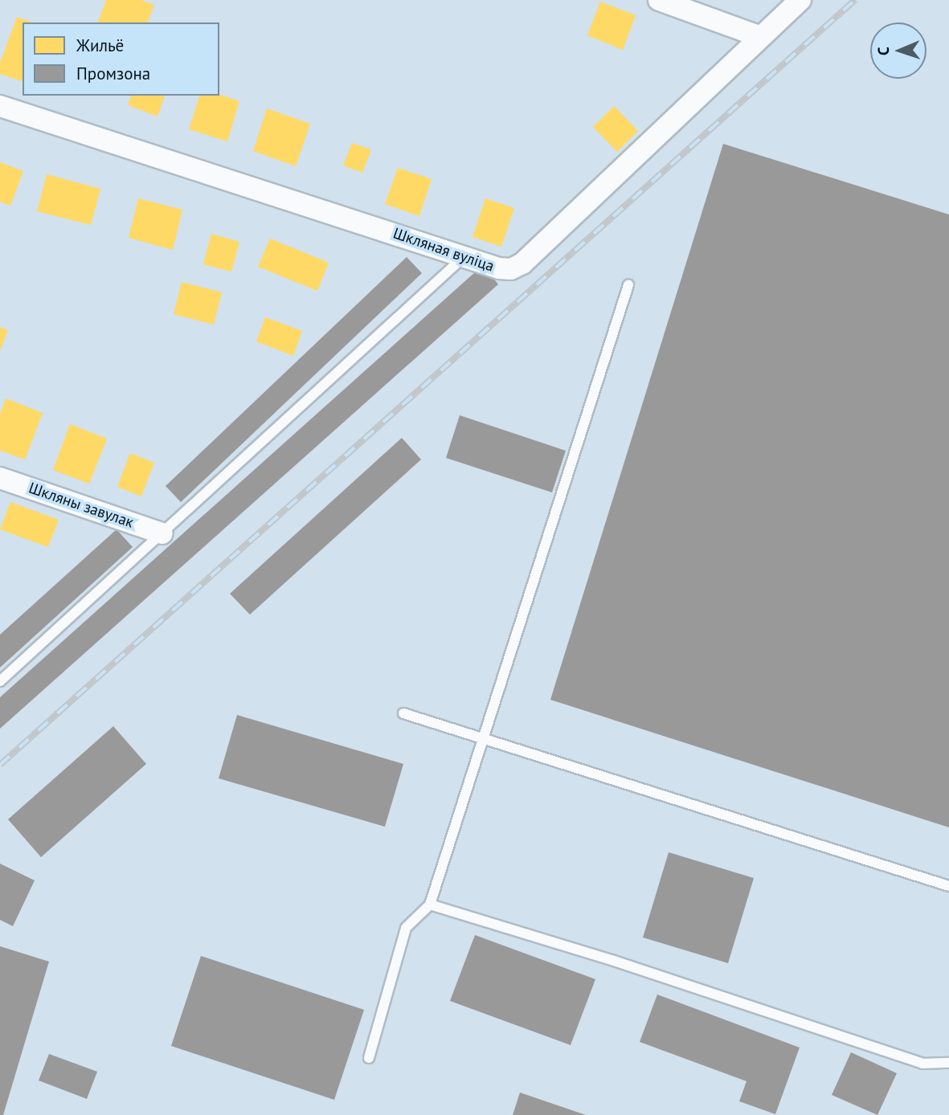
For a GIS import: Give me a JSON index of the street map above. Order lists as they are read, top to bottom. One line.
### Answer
{"streets":{"street":["Шкляная вуліца","Шкляны завулак"]},"legend":["Жильё","Промзона"],"north":"left"}
